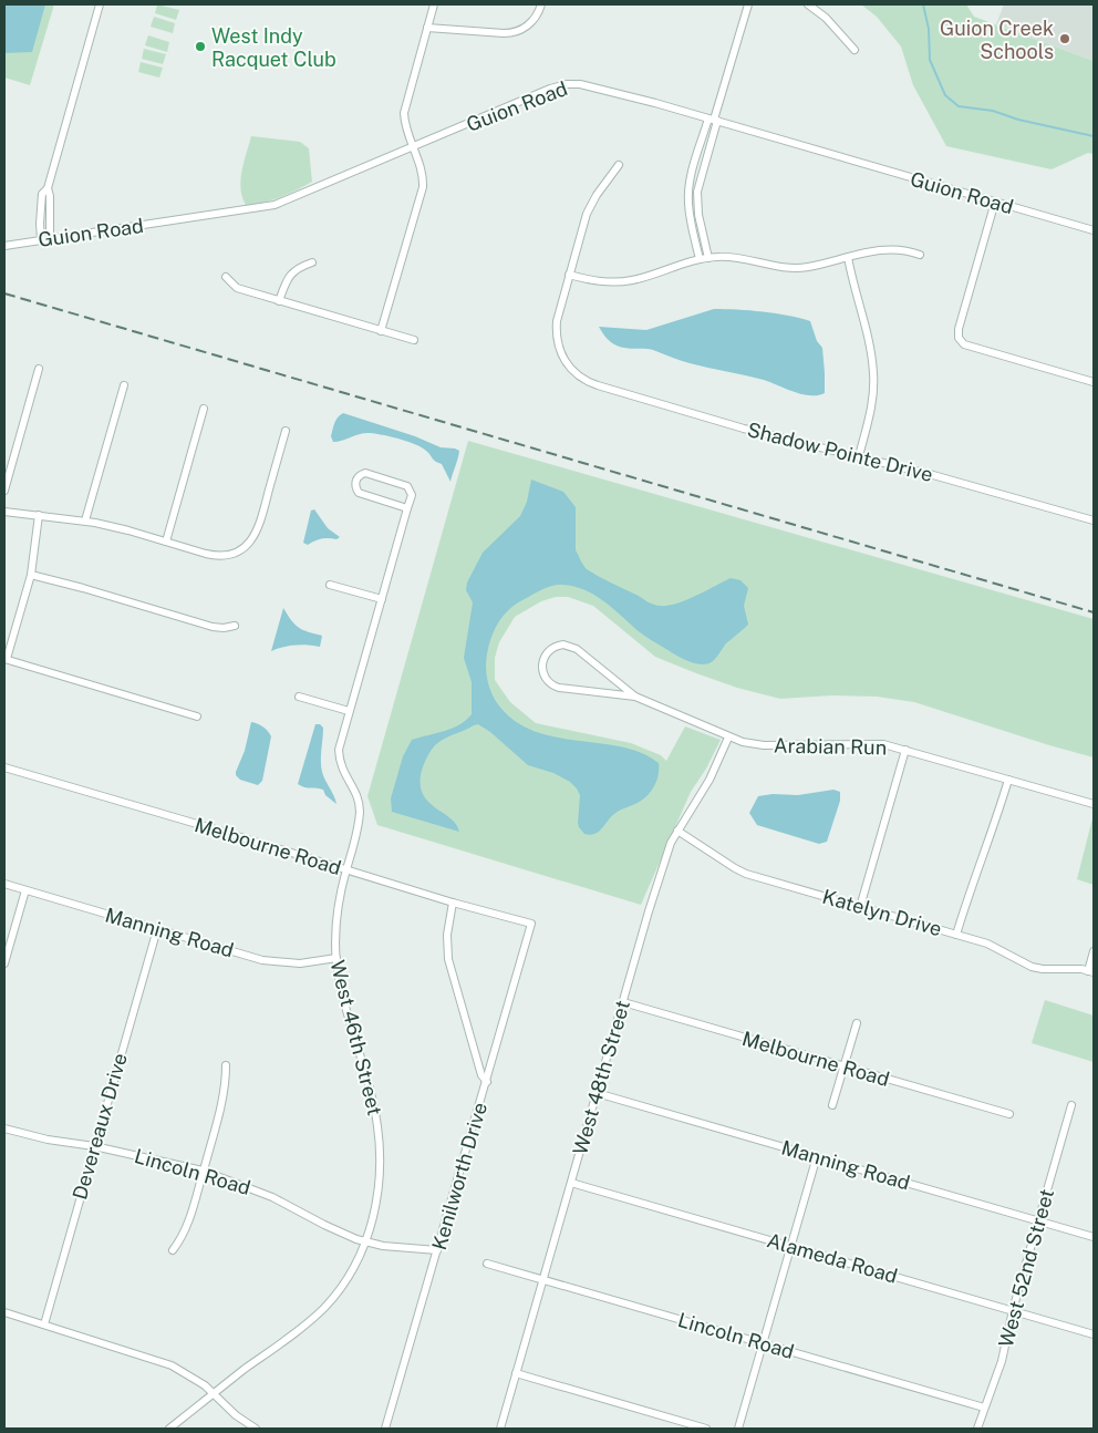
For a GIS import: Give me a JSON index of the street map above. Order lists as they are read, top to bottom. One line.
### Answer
{"streets":{"street":["Guion Road","Shadow Pointe Drive","Arabian Run","Melbourne Road","Katelyn Drive","Manning Road","West 46th Street","West 48th Street","Devereaux Drive","Lincoln Road","Kenilworth Drive","Alameda Road","West 52nd Street"]},"crossings":[["Arabian Run","West 48th Street"],["Melbourne Road","West 46th Street"],["Melbourne Road","West 48th Street"],["Melbourne Road","Kenilworth Drive"],["Katelyn Drive","West 48th Street"],["Manning Road","West 46th Street"],["Manning Road","West 48th Street"],["Manning Road","Devereaux Drive"],["Manning Road","West 52nd Street"],["West 46th Street","Lincoln Road"],["West 48th Street","Lincoln Road"],["West 48th Street","Alameda Road"],["Devereaux Drive","Lincoln Road"],["Lincoln Road","Kenilworth Drive"],["Lincoln Road","West 52nd Street"],["Alameda Road","West 52nd Street"]],"places":["Guion Creek Schools","West Indy Racquet Club"]}
